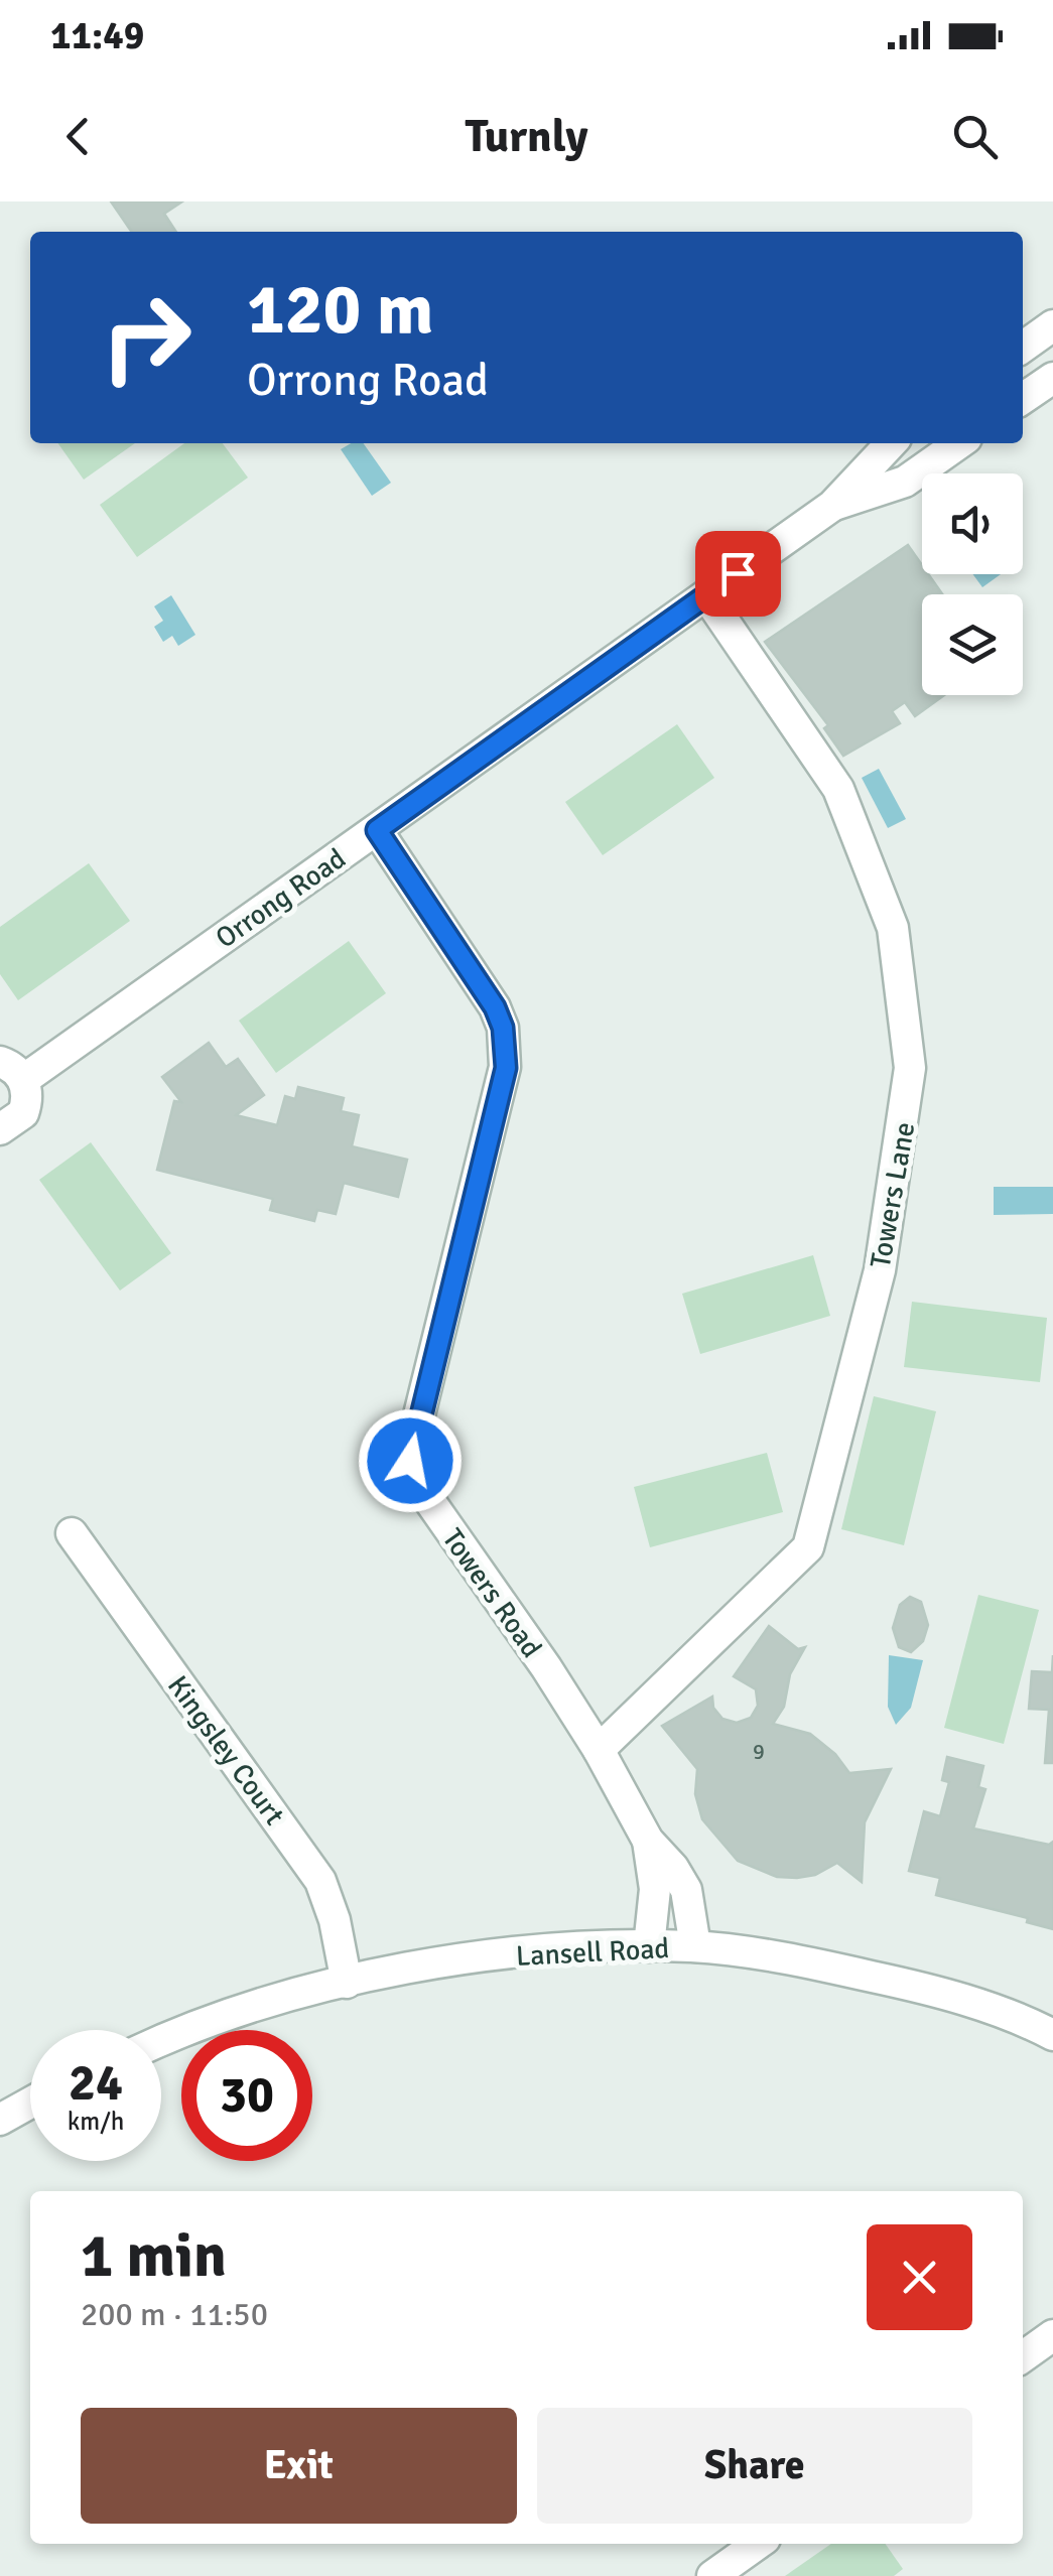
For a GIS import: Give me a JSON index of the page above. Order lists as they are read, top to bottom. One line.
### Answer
{"streets":{"street":["Orrong Road","Towers Lane","Towers Road","Kingsley Court","Lansell Road"]},"crossings":[["Orrong Road","Towers Lane"],["Orrong Road","Towers Road"],["Towers Lane","Towers Road"],["Towers Road","Lansell Road"],["Kingsley Court","Lansell Road"]],"house_numbers":["9"],"page":{"status":"11:49","header":"Turnly","turn":["120 m","Orrong Road"],"speed":"24 km/h","limit":"30","heading":["1 min","200 m · 11:50"],"buttons":["Exit","Share"]}}
